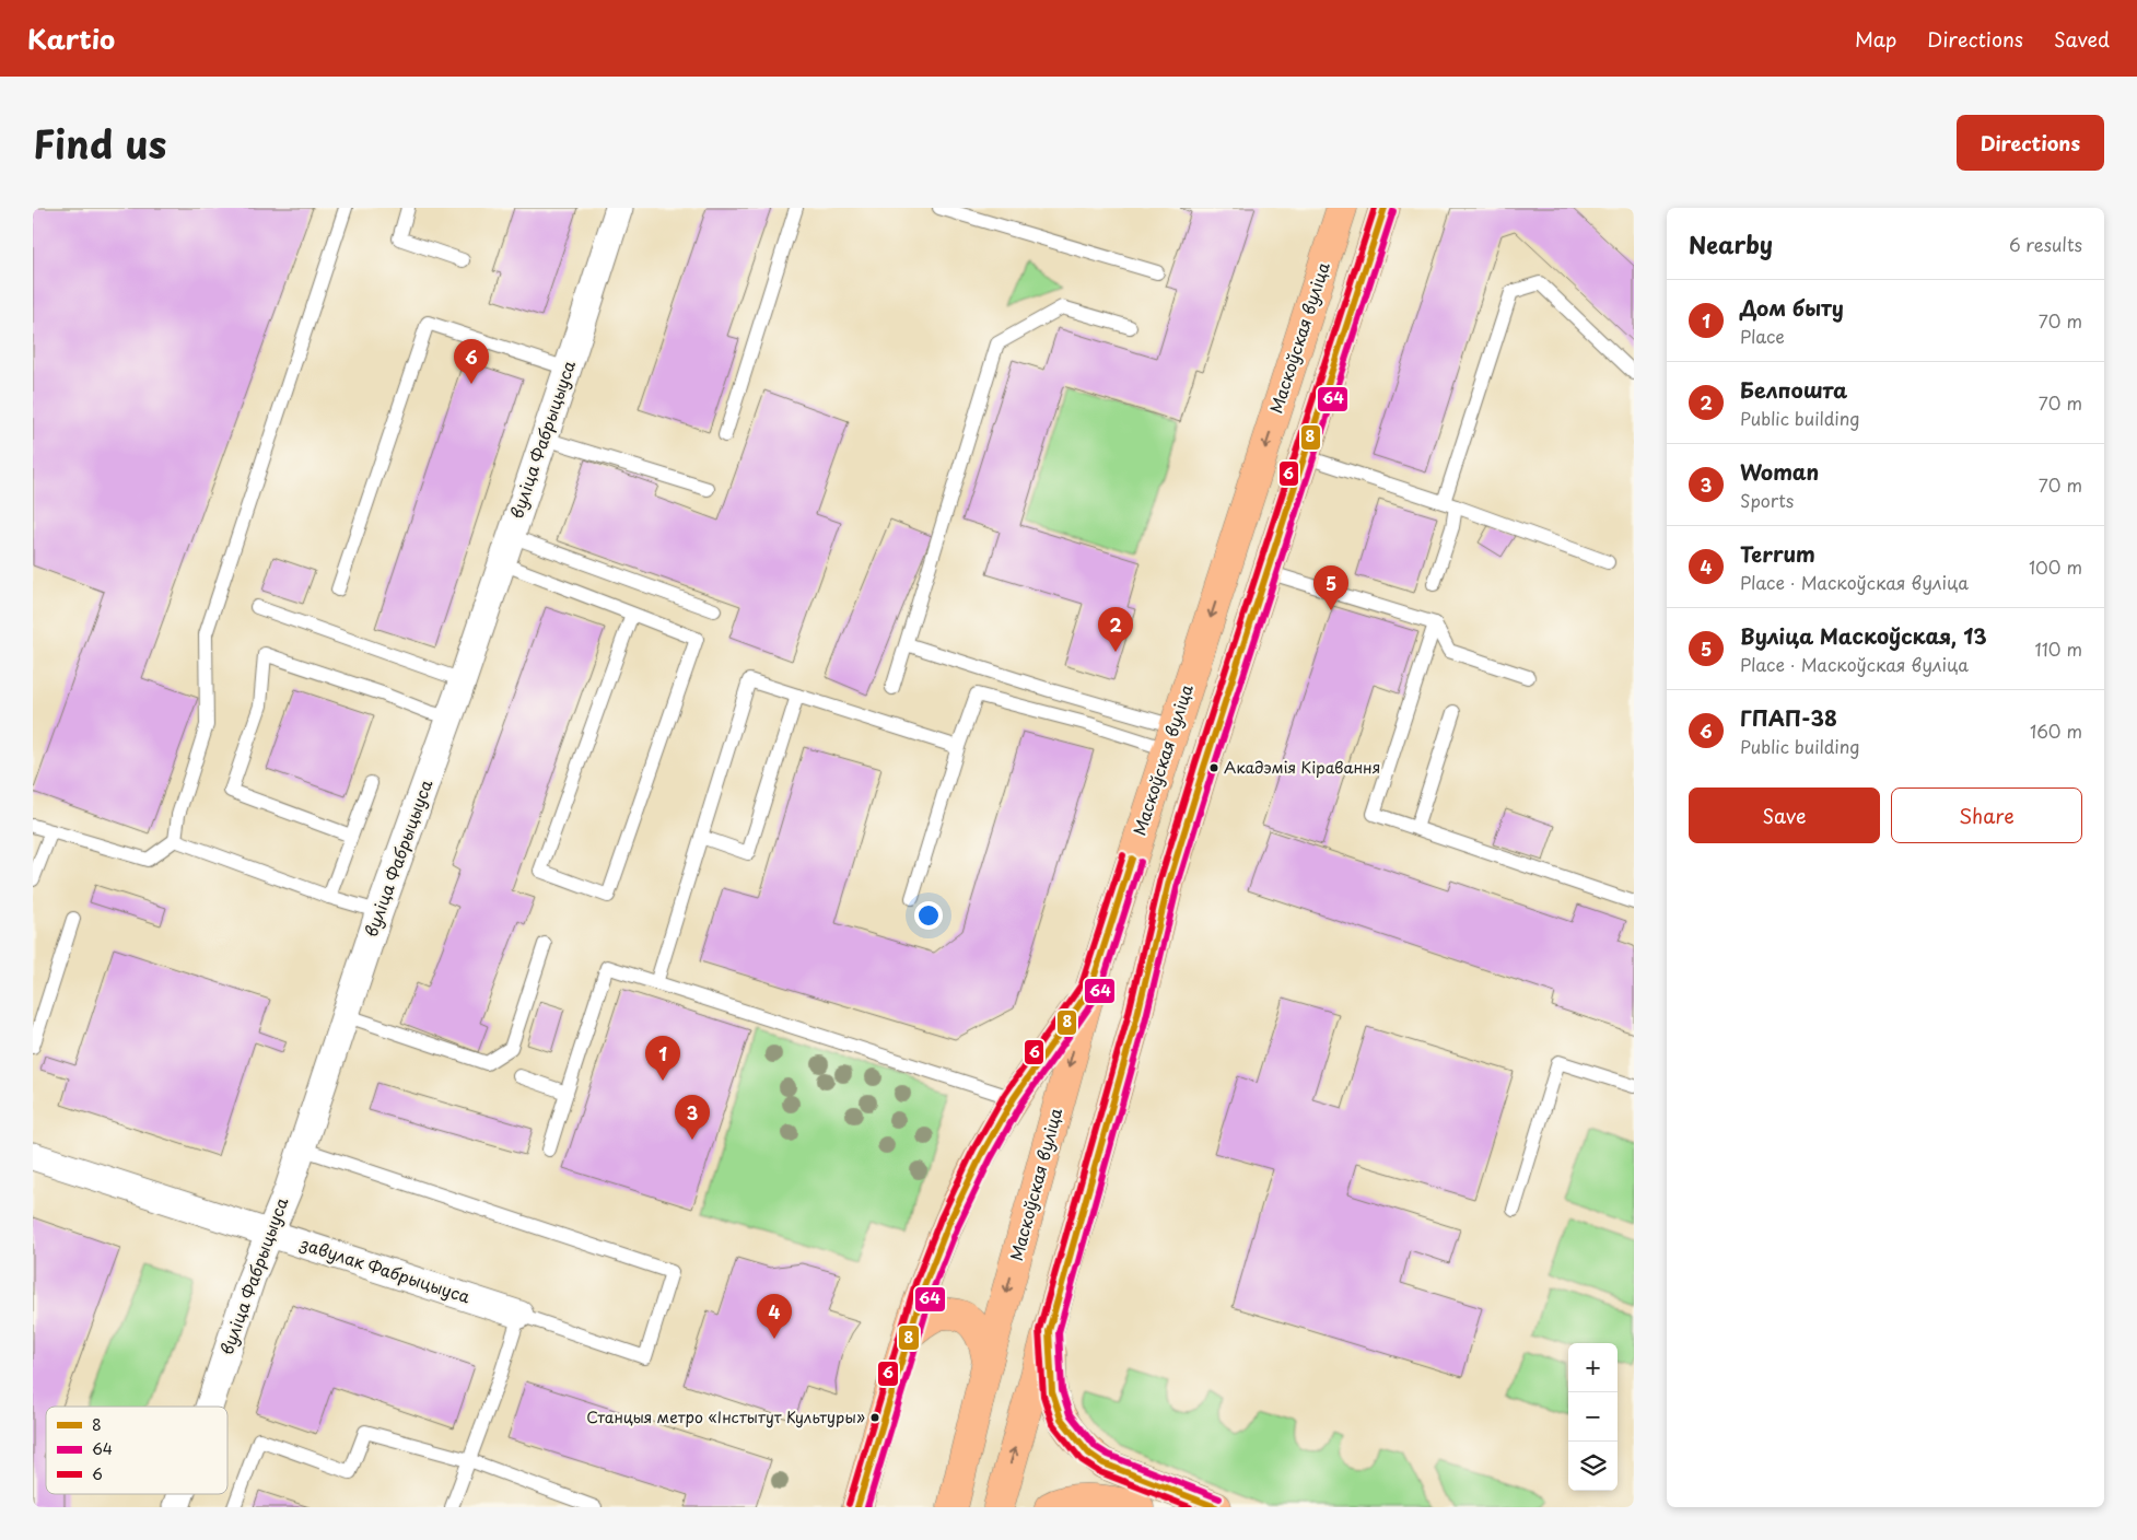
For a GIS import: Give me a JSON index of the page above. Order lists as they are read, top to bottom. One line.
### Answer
{"streets":{"main road":["Маскоўская вуліца"],"street":["вуліца Фабрыцыуса","завулак Фабрыцыуса"]},"crossings":[["вуліца Фабрыцыуса","завулак Фабрыцыуса"]],"places":["Акадэмія Кіравання","Станцыя метро «Інстытут Культуры»"],"lines":["transit line 8","transit line 6","transit line 64"],"legend":["8","64","6"],"page":{"header":"Kartio","nav":["Map","Directions","Saved"],"title":"Find us","buttons":["Directions",["Save","Share"]],"heading":["Nearby","6 results"],"list":[{"mark":"1","name":"Дом быту","note":"Place","value":"70 m"},{"mark":"2","name":"Белпошта","note":"Public building","value":"70 m"},{"mark":"3","name":"Woman","note":"Sports","value":"70 m"},{"mark":"4","name":"Terrum","note":"Place · Маскоўская вуліца","value":"100 m"},{"mark":"5","name":"Вуліца Маскоўская, 13","note":"Place · Маскоўская вуліца","value":"110 m"},{"mark":"6","name":"ГПАП-38","note":"Public building","value":"160 m"}],"pins":["6","5","2","1","3","4"],"map_buttons":["+","−"]}}
